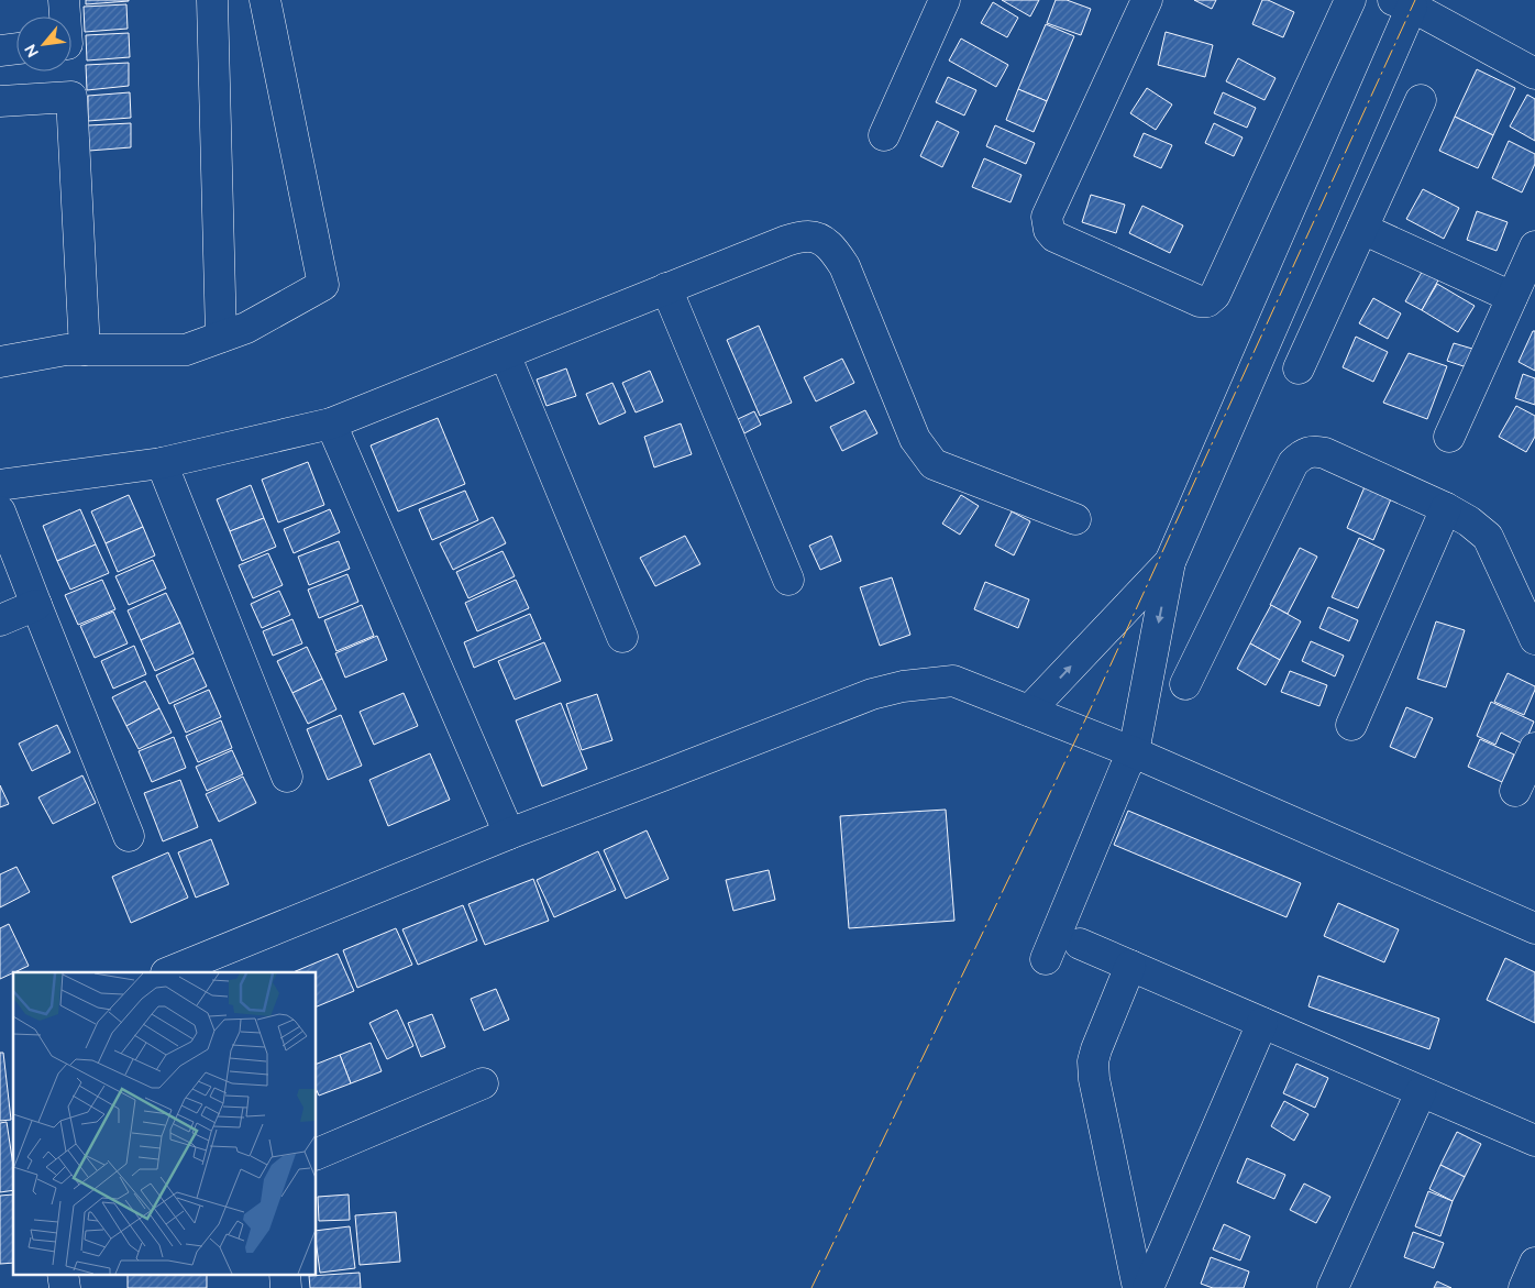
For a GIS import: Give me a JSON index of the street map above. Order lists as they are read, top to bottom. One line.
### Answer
{"north":"bottom left"}
